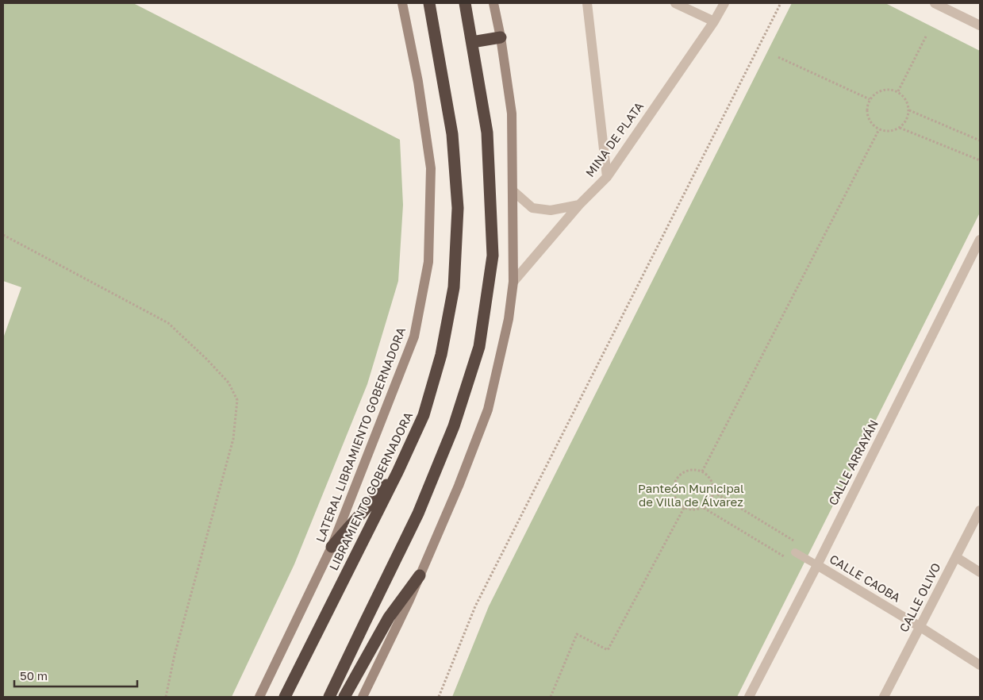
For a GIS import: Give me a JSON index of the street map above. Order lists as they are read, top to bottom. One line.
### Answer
{"streets":{"highway":["LIBRAMIENTO GOBERNADORA"],"street":["MINA DE PLATA","LATERAL LIBRAMIENTO GOBERNADORA","CALLE ARRAYÁN","CALLE CAOBA","CALLE OLIVO"]},"crossings":[["CALLE ARRAYÁN","CALLE CAOBA"],["CALLE CAOBA","CALLE OLIVO"]],"parks":["Panteón Municipal de Villa de Álvarez"],"scale_bar":"50 m"}
